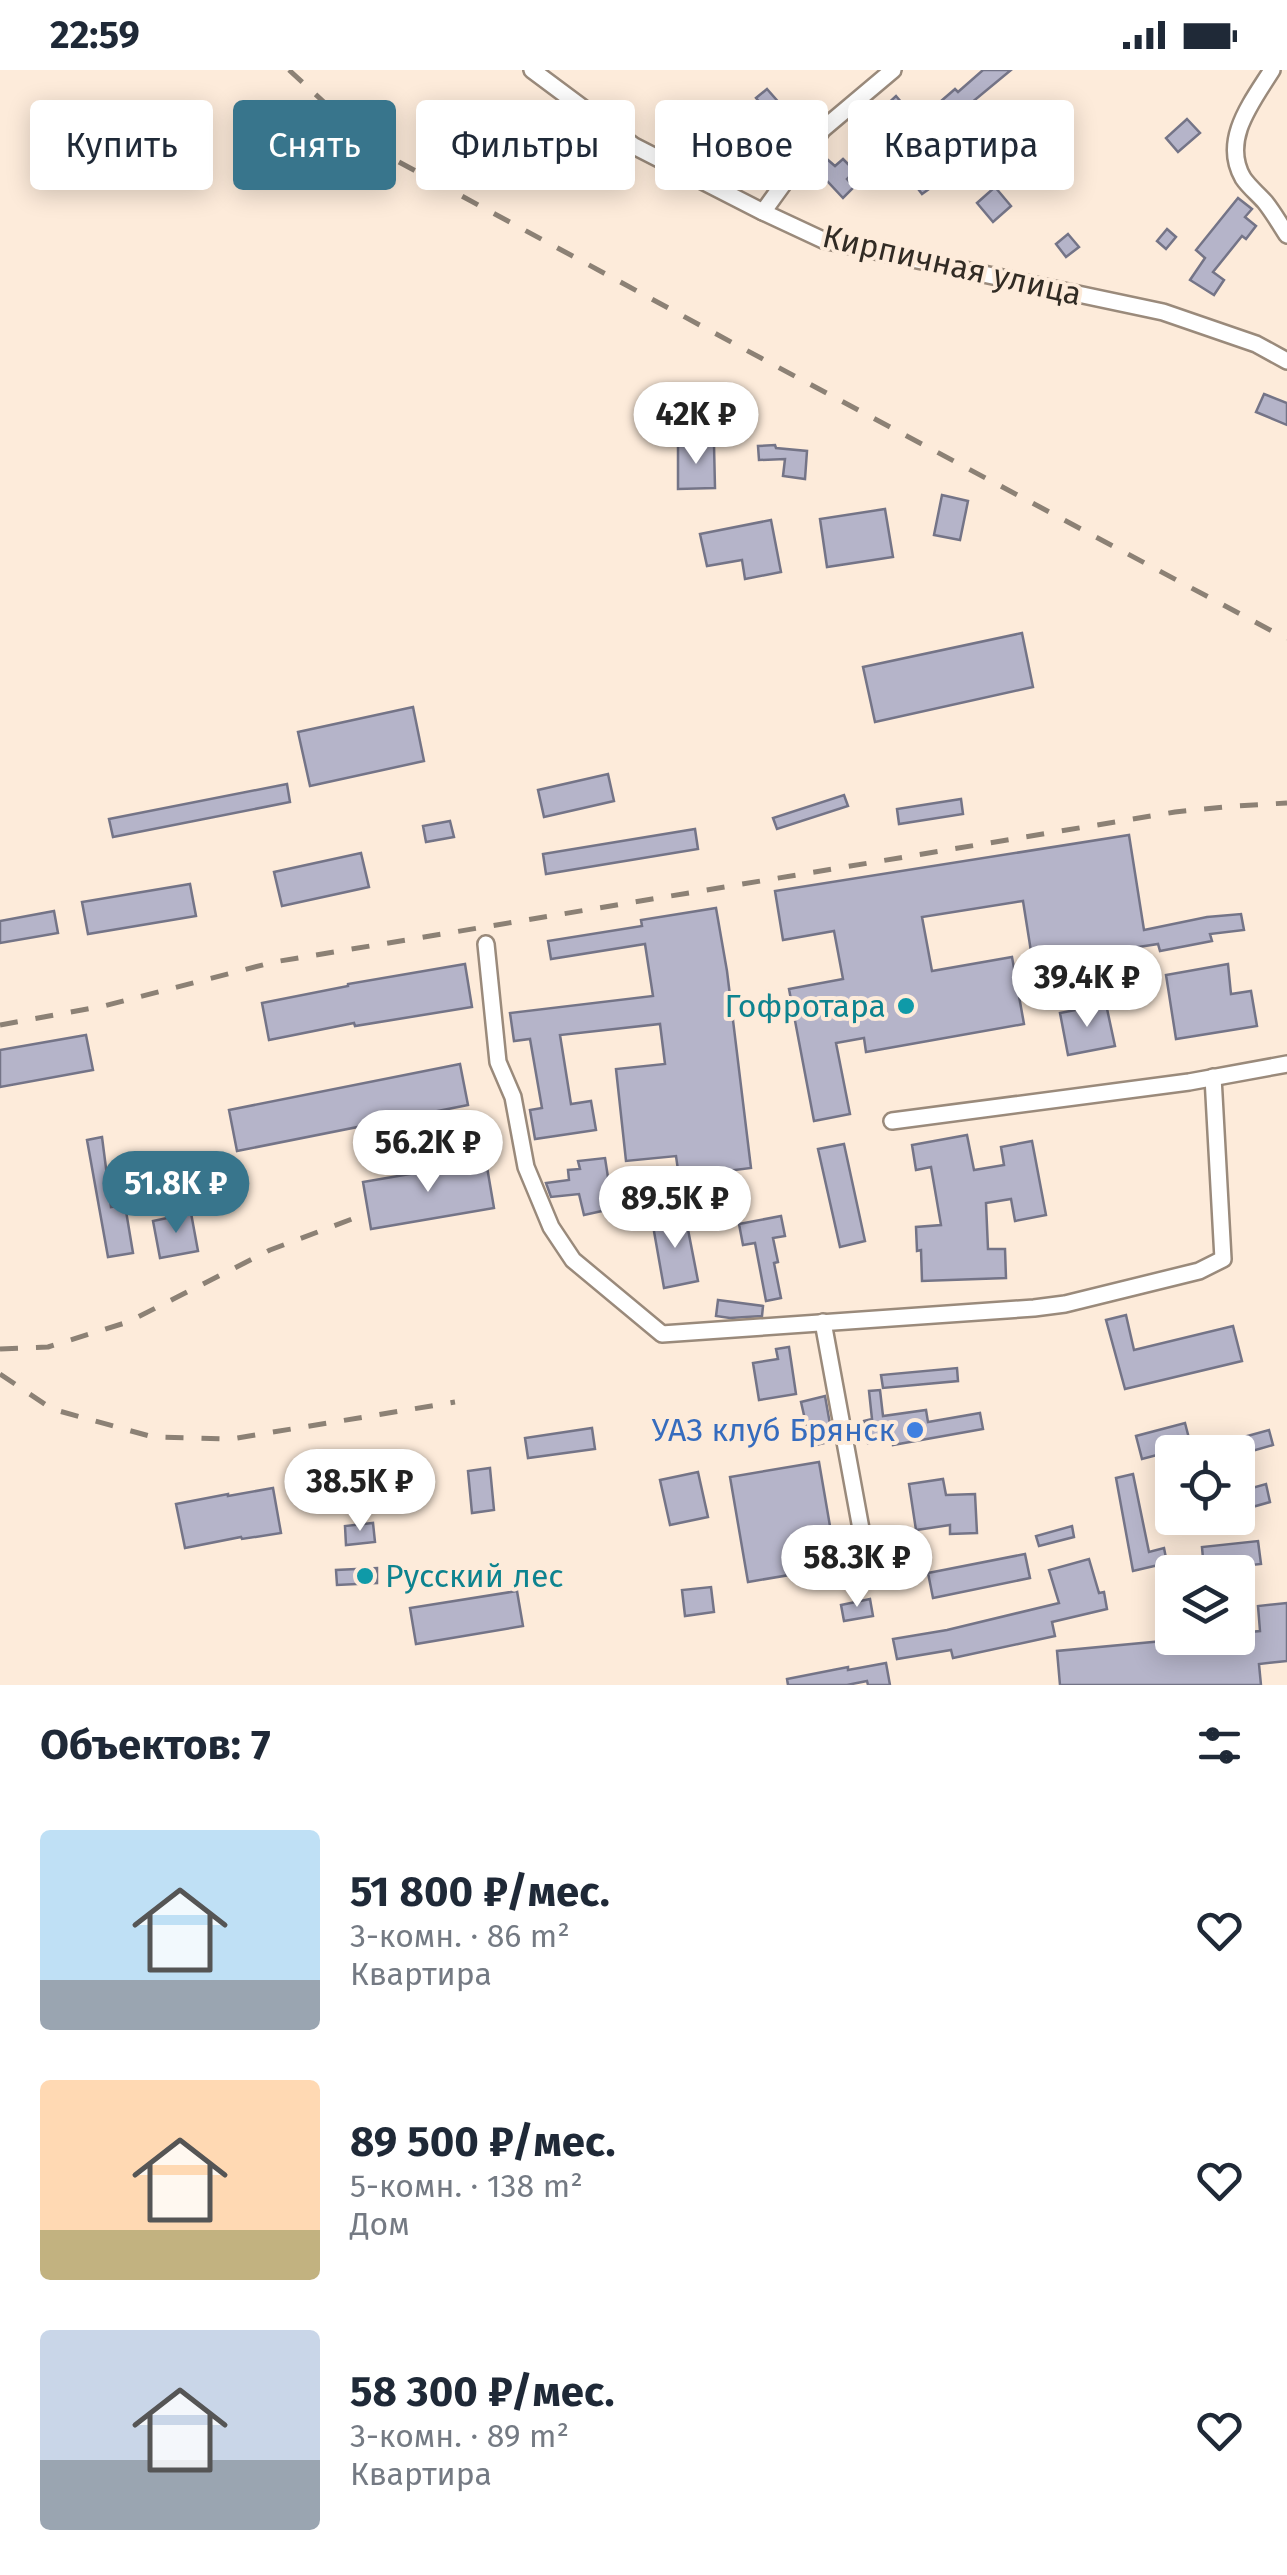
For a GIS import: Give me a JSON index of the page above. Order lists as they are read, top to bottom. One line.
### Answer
{"streets":{"street":["Кирпичная улица"]},"places":["Гофротара","УАЗ клуб Брянск","Русский лес"],"page":{"status":"22:59","chip":["Купить","Снять","Фильтры","Новое","Квартира"],"price":["42K ₽","39.4K ₽","56.2K ₽","51.8K ₽","89.5K ₽","38.5K ₽","58.3K ₽"],"heading":"Объектов: 7","list":[{"name":"51 800 ₽/мес.","note":"3-комн. · 86 m² · Квартира"},{"name":"89 500 ₽/мес.","note":"5-комн. · 138 m² · Дом"},{"name":"58 300 ₽/мес.","note":"3-комн. · 89 m² · Квартира"}]}}
